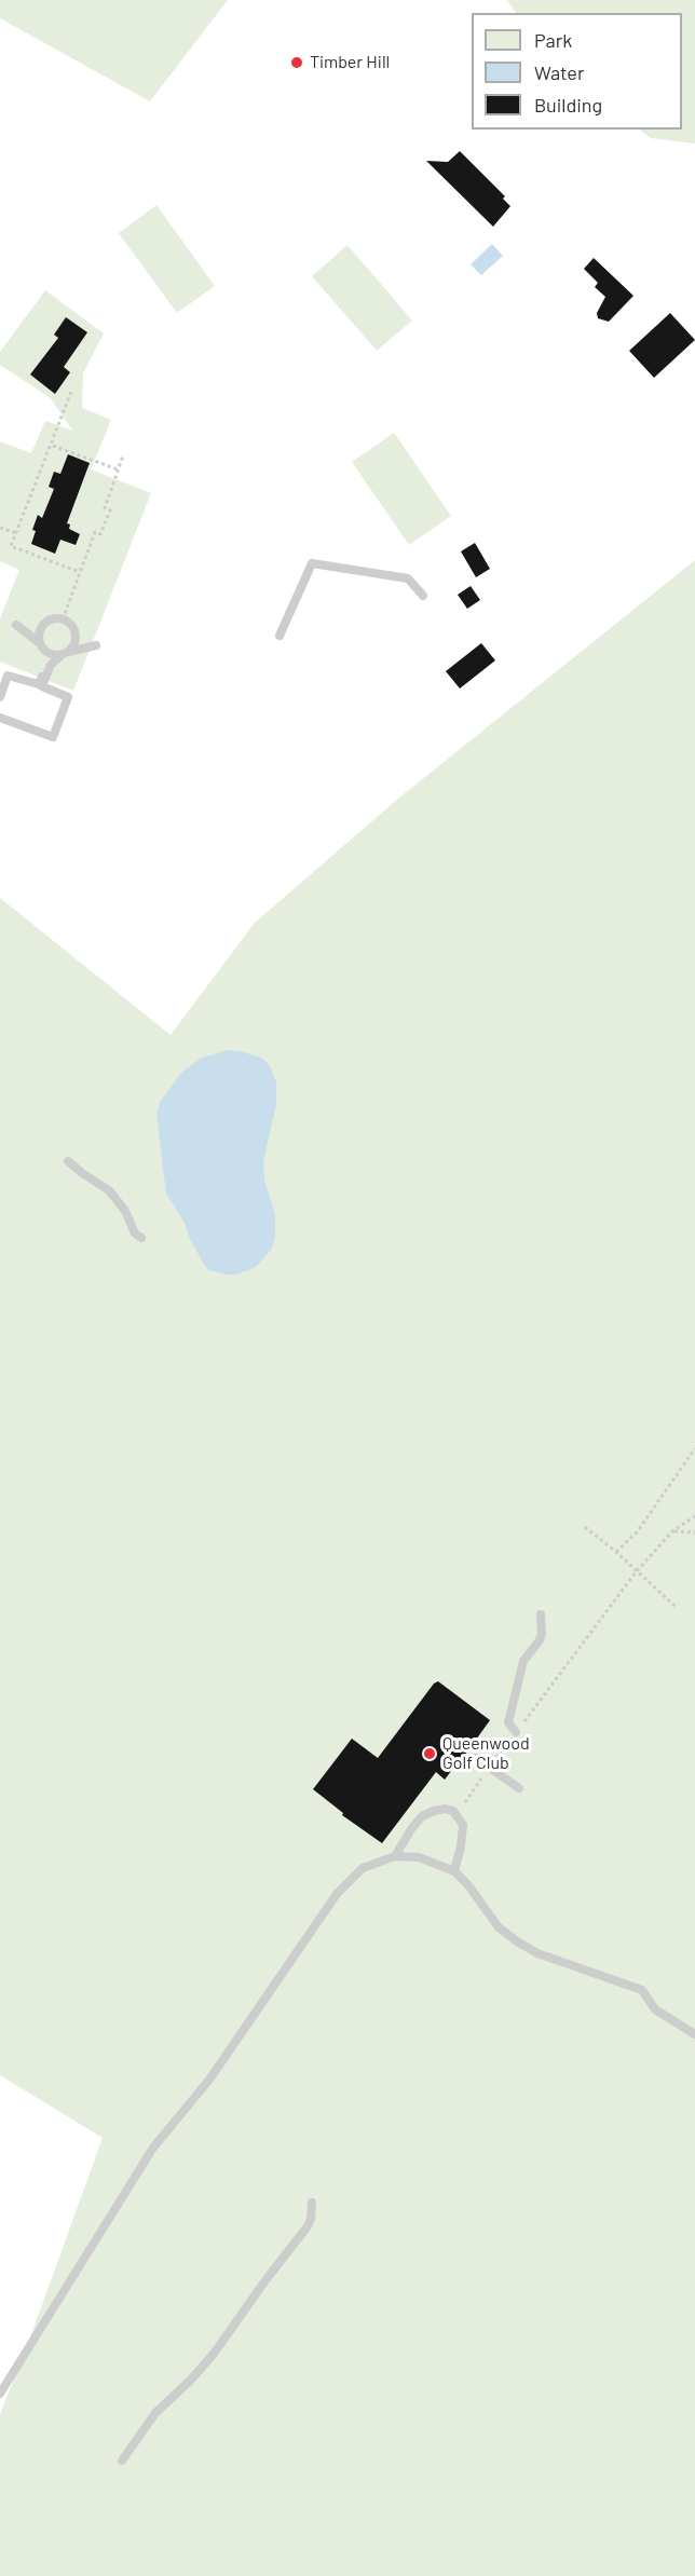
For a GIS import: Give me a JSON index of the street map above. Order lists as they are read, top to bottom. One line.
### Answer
{"places":["Timber Hill","Queenwood Golf Club"],"legend":["Park","Water","Building"]}
